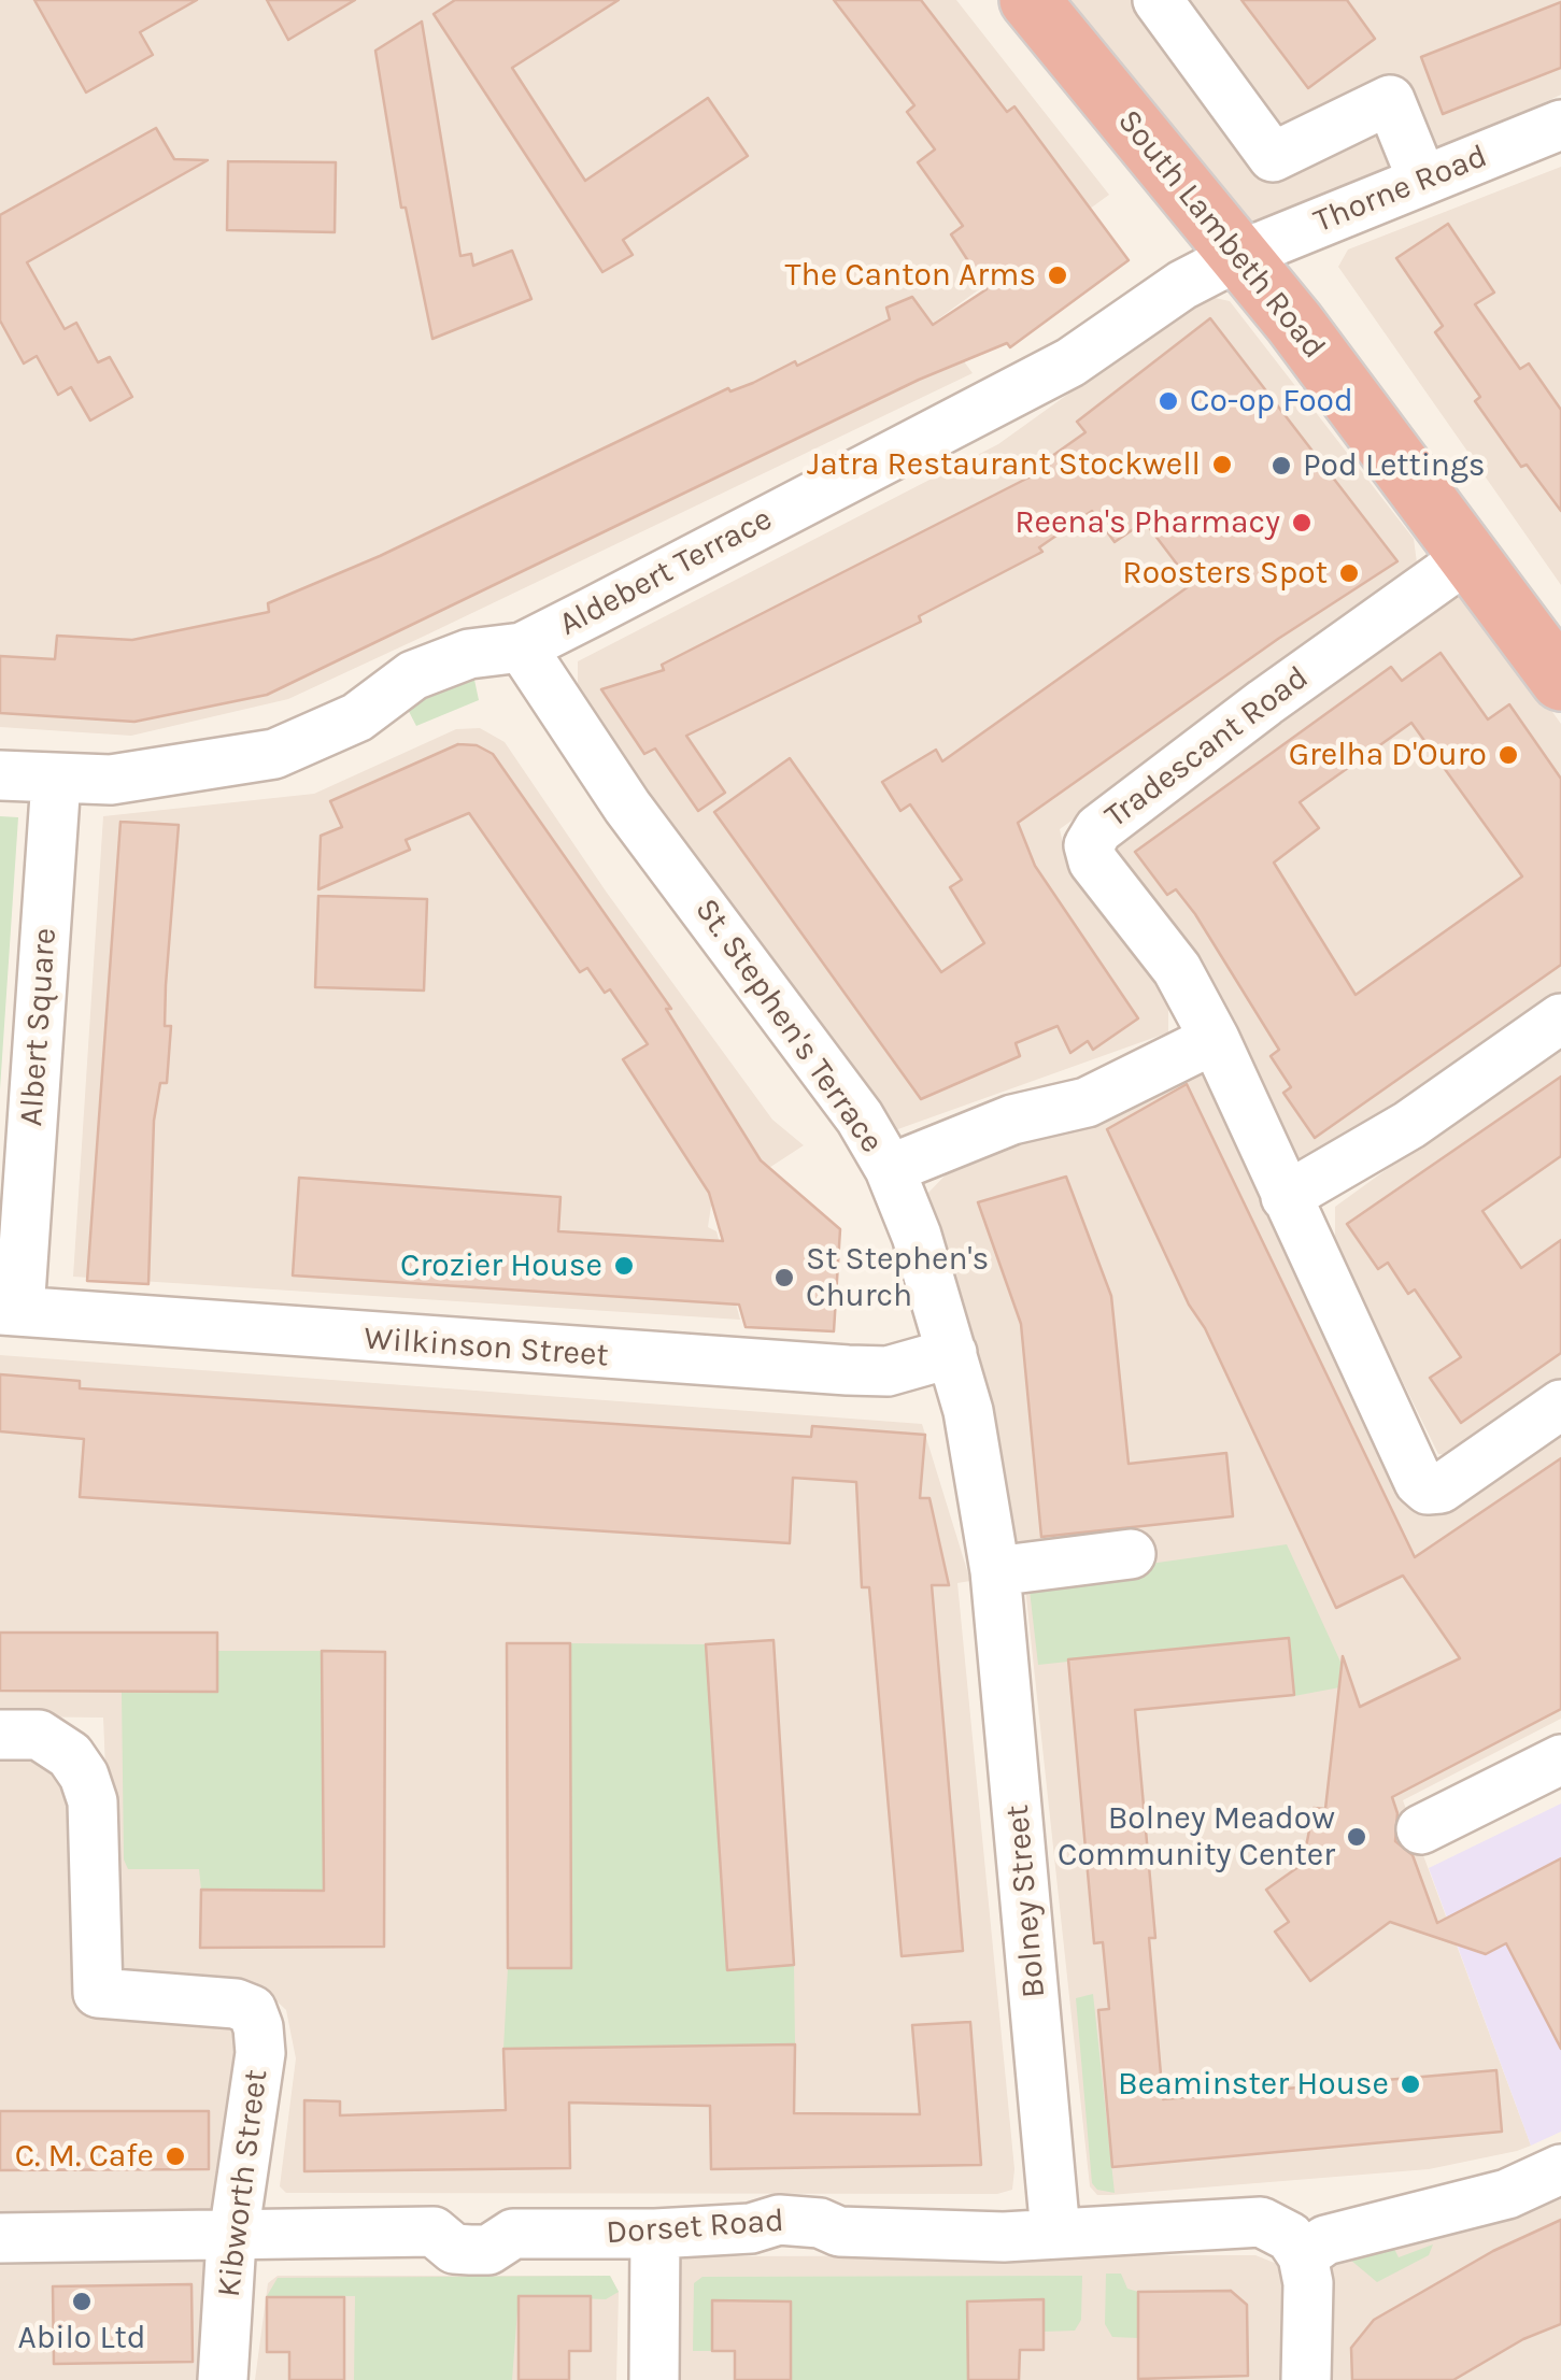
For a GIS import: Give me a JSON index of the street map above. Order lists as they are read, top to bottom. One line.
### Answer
{"streets":{"highway":["South Lambeth Road"],"street":["Thorne Road","Aldebert Terrace","Tradescant Road","St. Stephen's Terrace","Albert Square","Wilkinson Street","Bolney Street","Kibworth Street","Dorset Road"]},"crossings":[["Thorne Road","South Lambeth Road"],["Thorne Road","Aldebert Terrace"],["South Lambeth Road","Aldebert Terrace"],["South Lambeth Road","Tradescant Road"],["Aldebert Terrace","St. Stephen's Terrace"],["Aldebert Terrace","Albert Square"],["St. Stephen's Terrace","Wilkinson Street"],["St. Stephen's Terrace","Bolney Street"],["Albert Square","Wilkinson Street"],["Bolney Street","Dorset Road"],["Kibworth Street","Dorset Road"]],"places":["The Canton Arms","Co-op Food","Jatra Restaurant Stockwell","Pod Lettings","Reena's Pharmacy","Roosters Spot","Grelha D'Ouro","Crozier House","St Stephen's Church","Bolney Meadow Community Center","Beaminster House","C. M. Cafe","Abilo Ltd"]}
